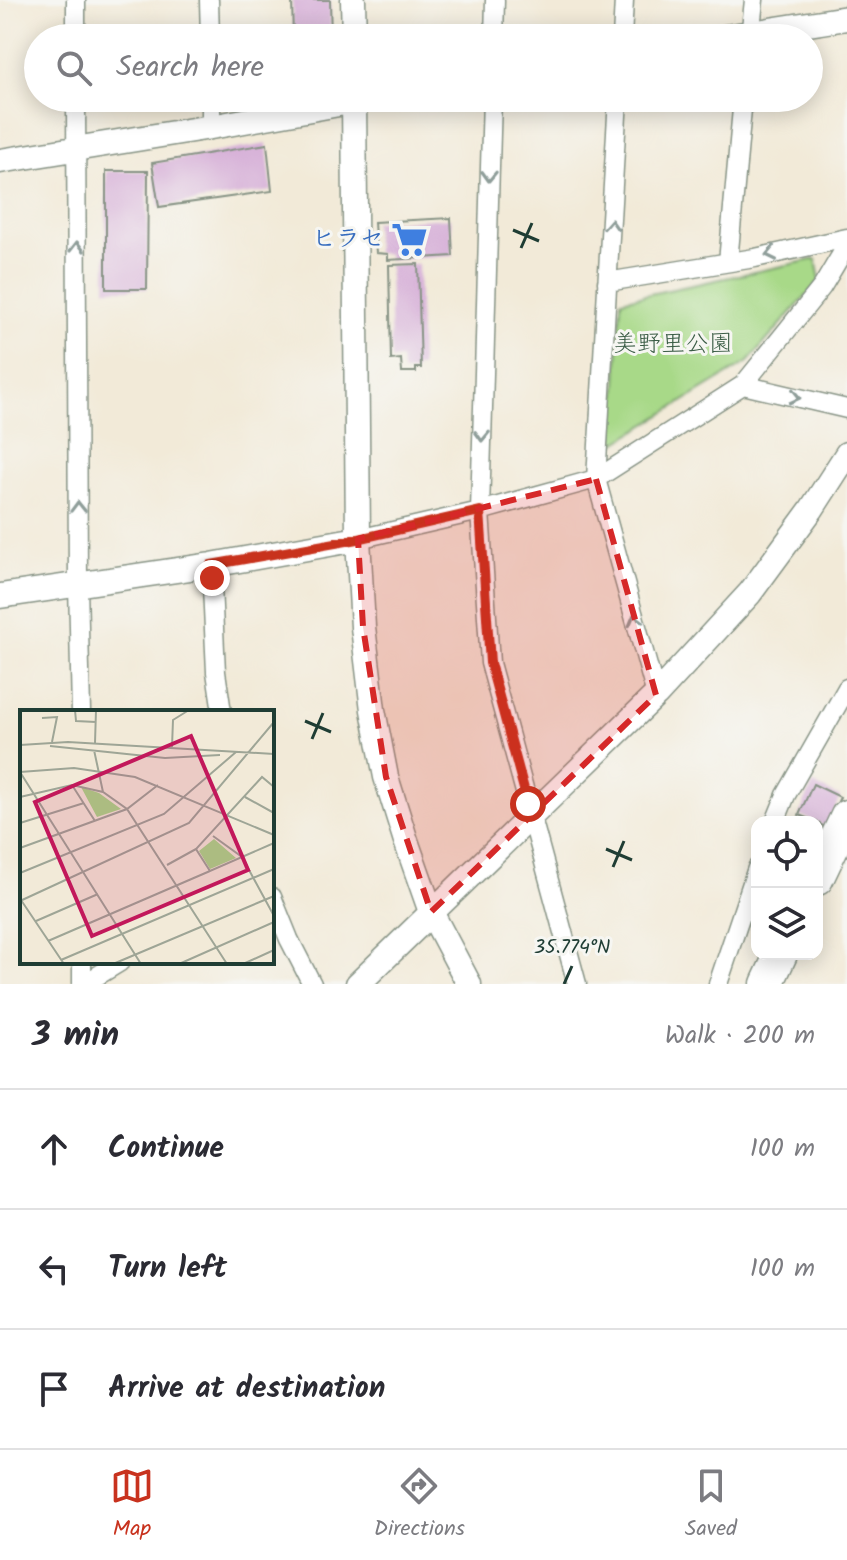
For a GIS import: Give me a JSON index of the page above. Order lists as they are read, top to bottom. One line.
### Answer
{"parks":["美野里公園"],"places":{"supermarket":["ヒラセ"]},"page":{"search":"Search here","heading":["3 min","Walk · 200 m"],"list":[["Continue","100 m"],["Turn left","100 m"],"Arrive at destination"],"nav":["Map","Directions","Saved"]},"coordinates":["35.774°N"]}
